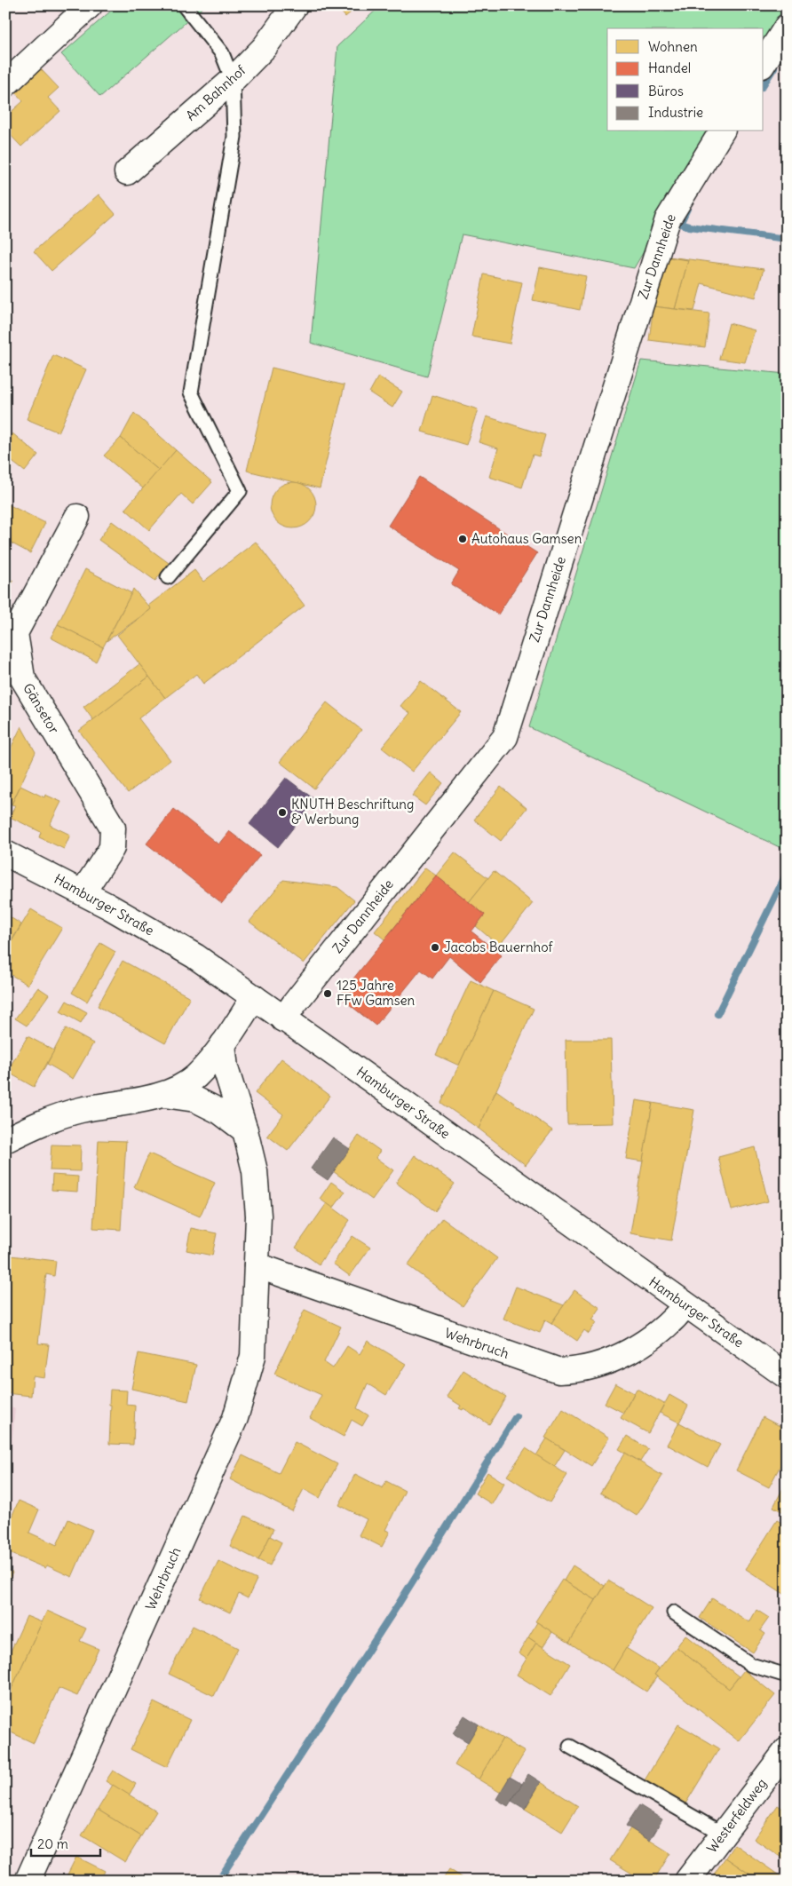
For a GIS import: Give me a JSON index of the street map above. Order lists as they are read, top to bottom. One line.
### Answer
{"streets":{"street":["Am Bahnhof","Zur Dannheide","Gänsetor","Hamburger Straße","Wehrbruch","Westerfeldweg"]},"crossings":[["Zur Dannheide","Hamburger Straße"],["Gänsetor","Hamburger Straße"],["Hamburger Straße","Wehrbruch"]],"places":["Autohaus Gamsen","KNUTH Beschriftung & Werbung","Jacobs Bauernhof","125 Jahre FFw Gamsen"],"legend":["Wohnen","Handel","Büros","Industrie"],"scale_bar":"20 m"}
